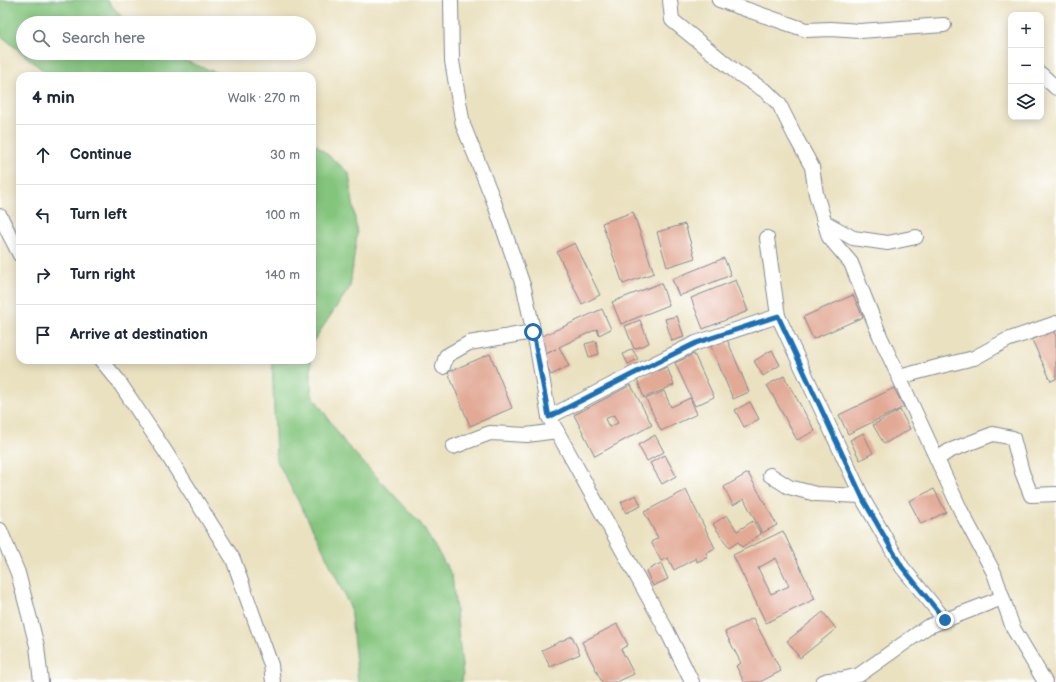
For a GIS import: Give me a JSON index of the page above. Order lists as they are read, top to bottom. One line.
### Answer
{"page":{"map_buttons":["+","−"],"search":"Search here","heading":["4 min","Walk · 270 m"],"list":[["Continue","30 m"],["Turn left","100 m"],["Turn right","140 m"],"Arrive at destination"]}}
